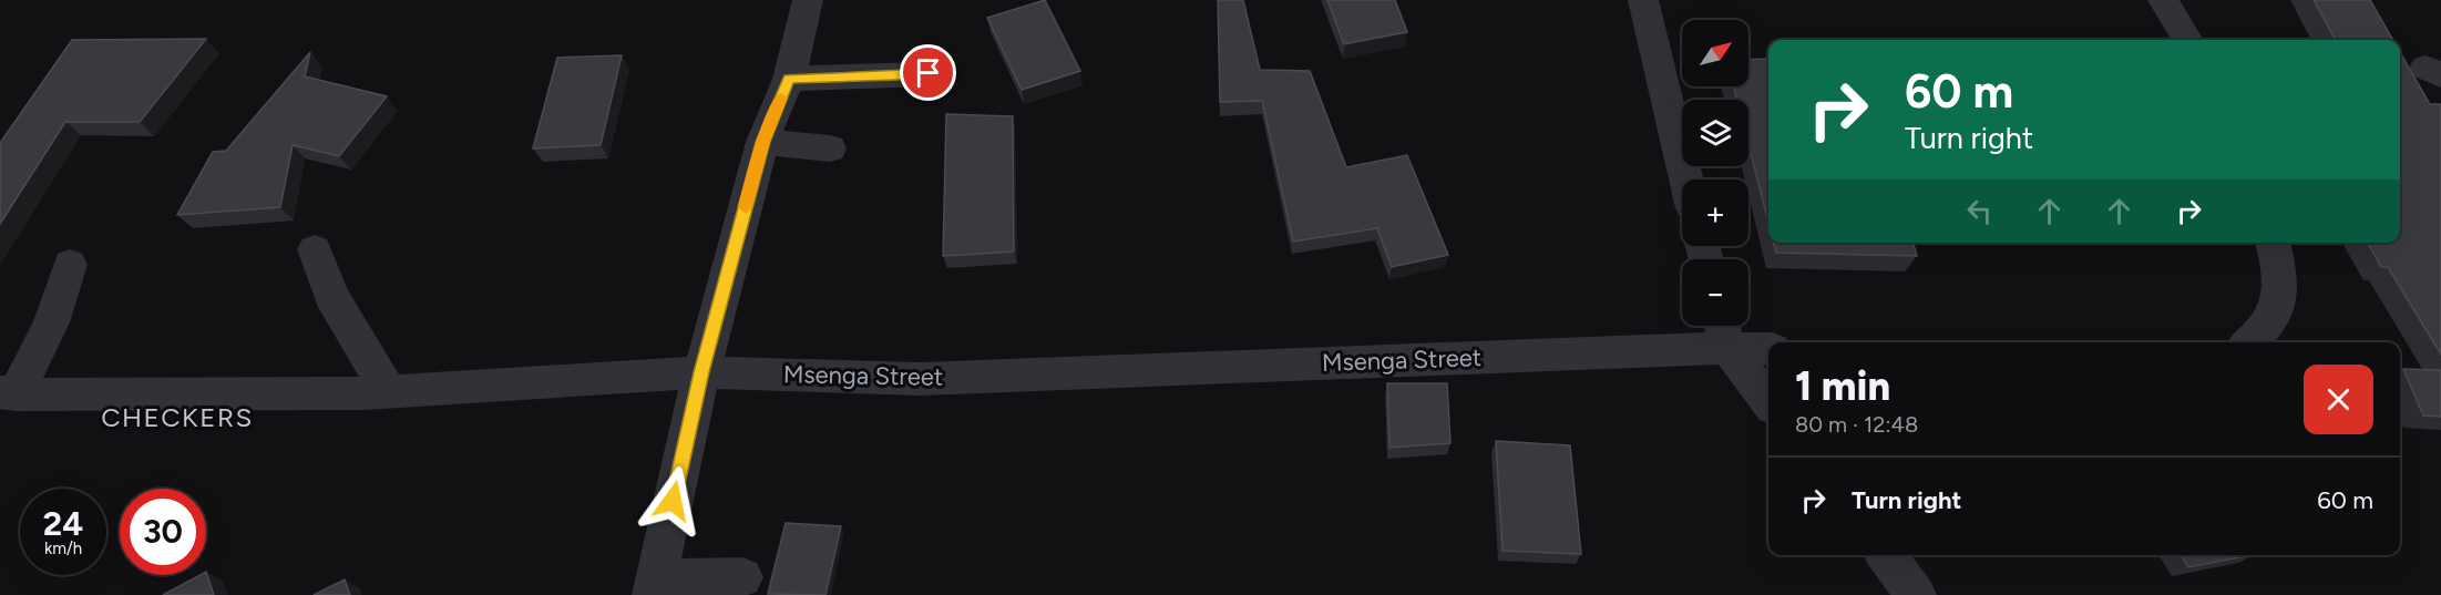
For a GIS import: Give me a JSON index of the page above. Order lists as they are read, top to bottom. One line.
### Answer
{"streets":{"street":["Msenga Street"]},"districts":["CHECKERS"],"north":"top right","page":{"map_buttons":["+","−"],"turn":["60 m","Turn right"],"heading":["1 min","80 m · 12:48"],"list":[{"name":"Turn right","value":"60 m"}],"speed":"24 km/h","limit":"30"}}
